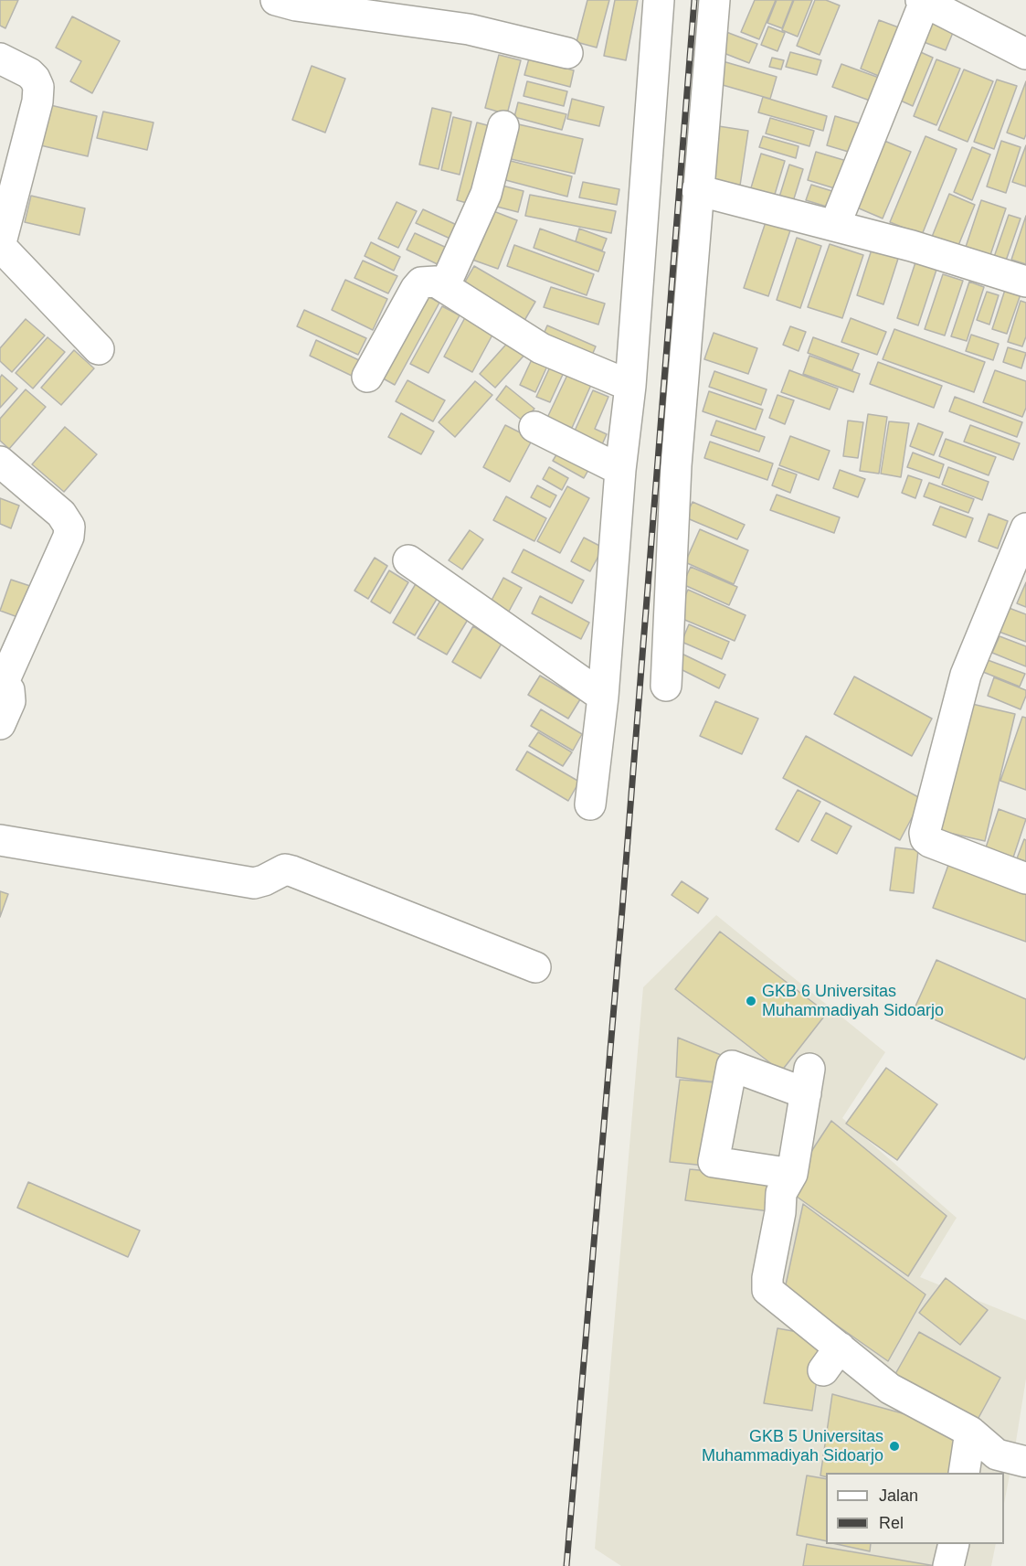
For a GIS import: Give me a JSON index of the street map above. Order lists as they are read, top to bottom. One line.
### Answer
{"places":["GKB 6 Universitas Muhammadiyah Sidoarjo","GKB 5 Universitas Muhammadiyah Sidoarjo"],"legend":["Jalan","Rel"]}
